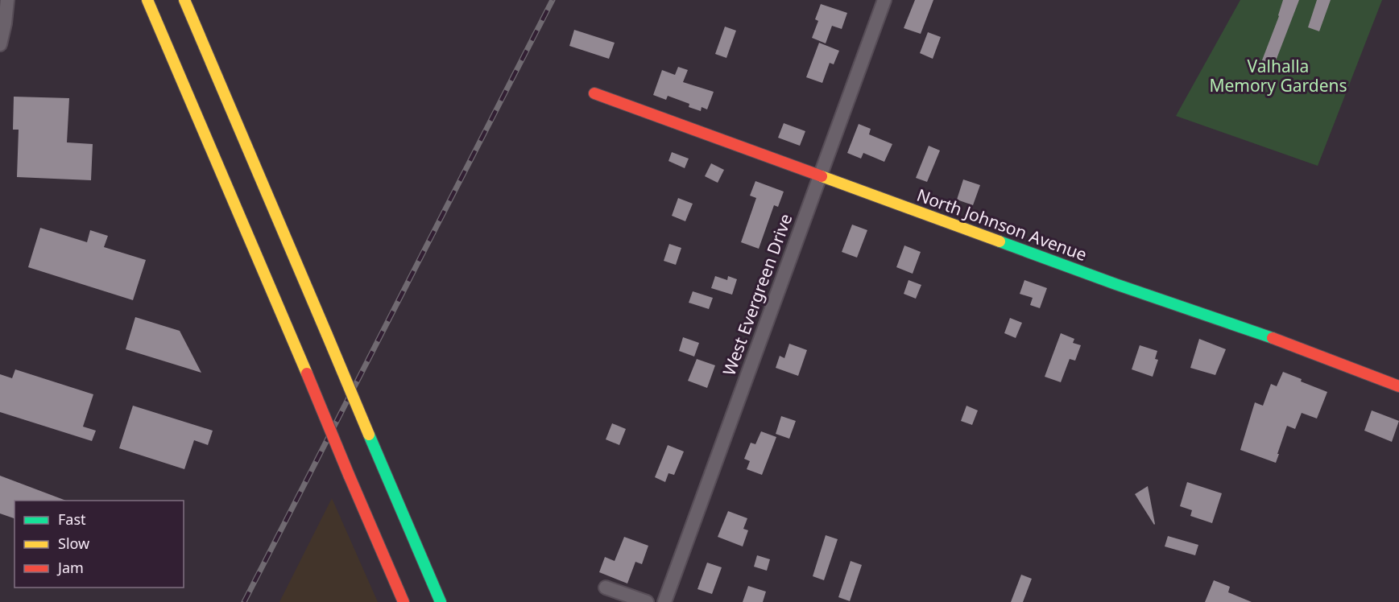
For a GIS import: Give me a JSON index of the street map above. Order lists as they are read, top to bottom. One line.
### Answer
{"streets":{"main road":["North Johnson Avenue"],"street":["West Evergreen Drive"]},"crossings":[["North Johnson Avenue","West Evergreen Drive"]],"parks":["Valhalla Memory Gardens"],"legend":["Fast","Slow","Jam"]}
